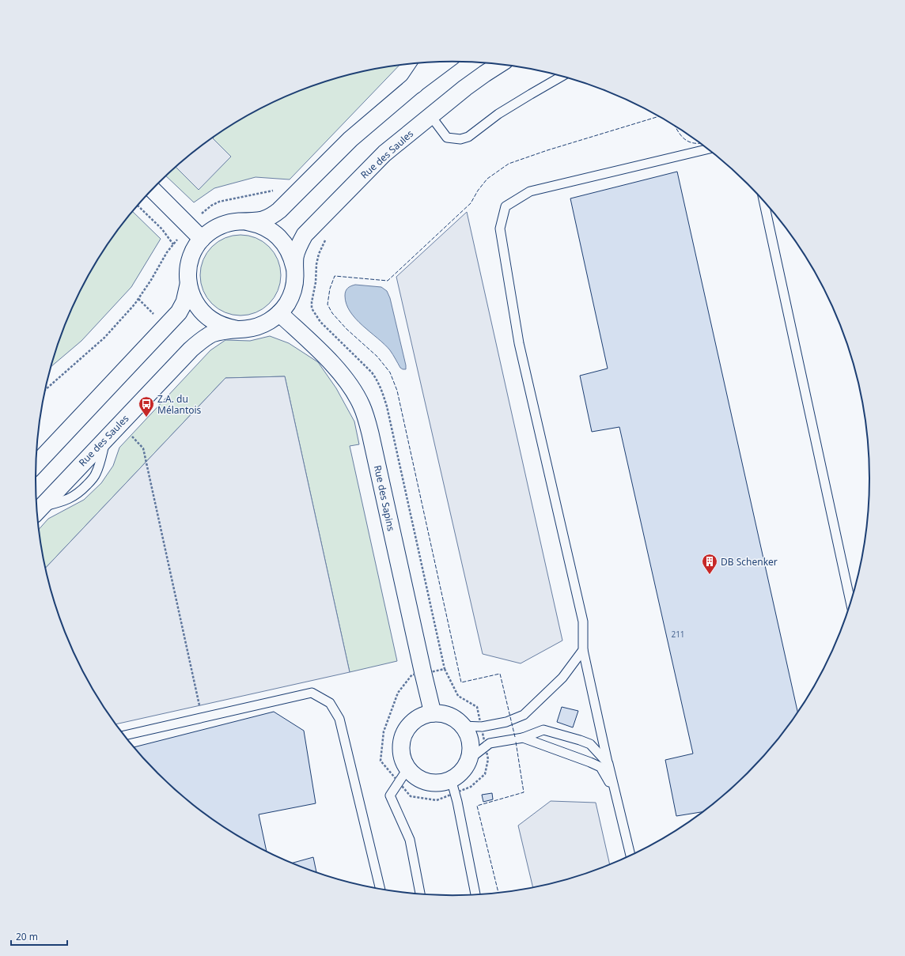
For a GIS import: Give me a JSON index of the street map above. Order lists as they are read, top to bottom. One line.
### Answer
{"streets":{"street":["Rue des Saules","Rue des Sapins"]},"crossings":[["Rue des Saules","Rue des Sapins"]],"places":{"bus stop":["Z.A. du Mélantois"],"building":["DB Schenker"]},"house_numbers":["211"],"scale_bar":"20 m"}
